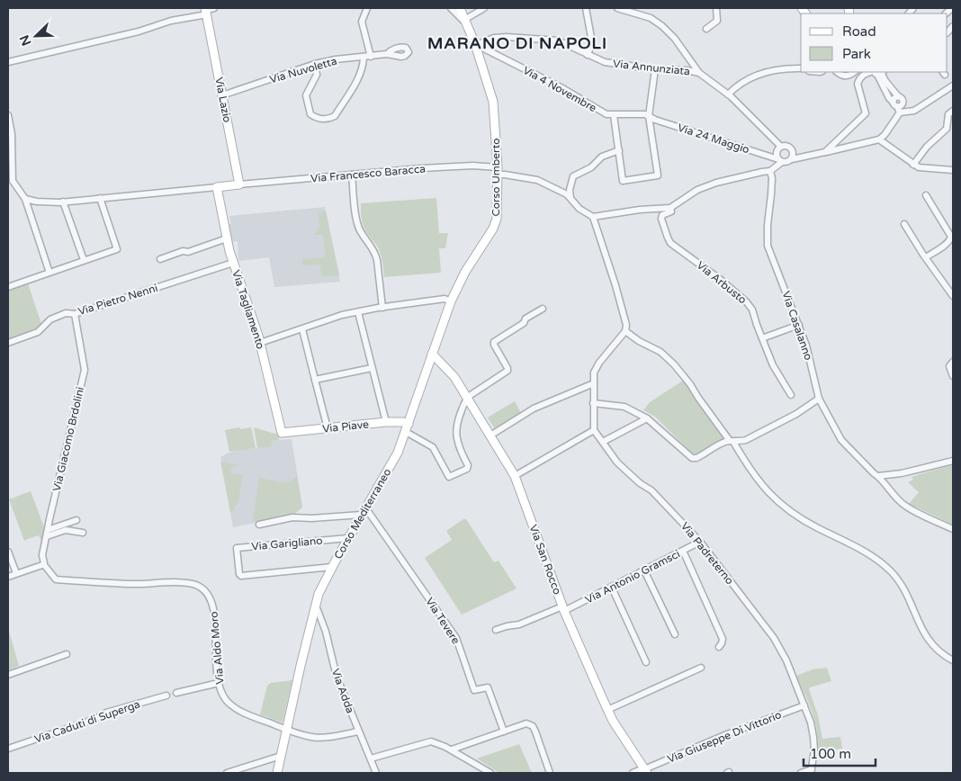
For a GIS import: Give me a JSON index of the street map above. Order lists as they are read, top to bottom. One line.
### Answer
{"streets":{"main road":["Via Lazio","Corso Umberto","Via Tagliamento","Via Piave","Corso Mediterraneo","Via San Rocco"],"street":["Via Annunziata","Via Nuvoletta","Via 4 Novembre","Via 24 Maggio","Via Francesco Baracca","Via Arbusto","Via Pietro Nenni","Via Casalanno","Via Giacomo Brdolini","Via Garigliano","Via Padreterno","Via Antonio Gramsci","Via Tevere","Via Aldo Moro","Via Adda","Via Caduti di Superga","Via Giuseppe Di Vittorio"]},"crossings":[["Via Annunziata","Via 4 Novembre"],["Via Annunziata","Corso Umberto"],["Via Nuvoletta","Via Lazio"],["Via 4 Novembre","Via 24 Maggio"],["Via 4 Novembre","Corso Umberto"],["Via Lazio","Via Francesco Baracca"],["Via Francesco Baracca","Corso Umberto"],["Corso Umberto","Corso Mediterraneo"],["Via Pietro Nenni","Via Tagliamento"],["Via Pietro Nenni","Via Giacomo Brdolini"],["Via Tagliamento","Via Piave"],["Via Piave","Corso Mediterraneo"],["Via Giacomo Brdolini","Via Aldo Moro"],["Corso Mediterraneo","Via Garigliano"],["Corso Mediterraneo","Via San Rocco"],["Corso Mediterraneo","Via Tevere"],["Corso Mediterraneo","Via Aldo Moro"],["Corso Mediterraneo","Via Adda"],["Via Padreterno","Via Antonio Gramsci"],["Via Padreterno","Via Giuseppe Di Vittorio"],["Via San Rocco","Via Antonio Gramsci"],["Via San Rocco","Via Giuseppe Di Vittorio"],["Via Aldo Moro","Via Adda"]],"districts":["MARANO DI NAPOLI"],"legend":["Road","Park"],"scale_bar":"100 m","north":"bottom left"}
